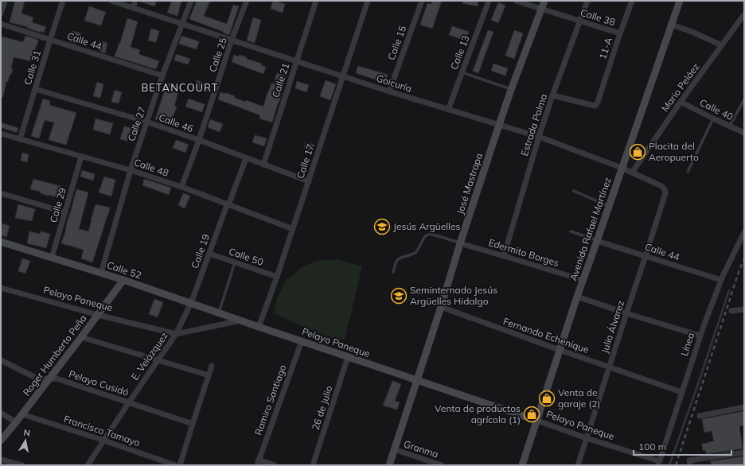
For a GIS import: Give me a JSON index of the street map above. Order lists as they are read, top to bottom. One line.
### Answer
{"streets":{"street":["Calle 38","Calle 44","Calle 15","11-A","Calle 13","Calle 25","Calle 31","Calle 21","Goicuría","Mario Peláez","Calle 40","Calle 46","Calle 27","Estrada Palma","Calle 17","Calle 48","José Mastrapa","Calle 29","Avenida Rafael Martínez","Calle 19","Edermito Borges","Calle 50","Calle 52","Pelayo Paneque","Julio Álvarez","Fernando Echenique","Línea","Roger Humberto Peña","E. Velázquez","Pelayo Cusidó","Ramiro Santiago","26 de Julio","Francisco Tamayo","Granma"]},"crossings":[["Calle 38","11-A"],["Calle 38","Estrada Palma"],["Calle 38","José Mastrapa"],["Calle 44","Calle 31"],["Calle 44","Calle 27"],["Calle 44","Avenida Rafael Martínez"],["Calle 44","Julio Álvarez"],["Calle 44","Línea"],["Calle 15","Goicuría"],["11-A","Estrada Palma"],["Calle 13","Goicuría"],["Calle 25","Goicuría"],["Calle 25","Calle 46"],["Calle 25","Calle 48"],["Calle 31","Calle 46"],["Calle 31","Calle 48"],["Calle 21","Goicuría"],["Calle 21","Calle 46"],["Goicuría","Mario Peláez"],["Goicuría","Calle 27"],["Goicuría","Estrada Palma"],["Goicuría","Calle 17"],["Goicuría","José Mastrapa"],["Goicuría","Avenida Rafael Martínez"],["Goicuría","Julio Álvarez"],["Mario Peláez","Calle 40"],["Calle 46","Calle 27"],["Calle 46","Calle 17"],["Calle 46","Calle 19"],["Calle 27","Calle 48"],["Calle 27","Calle 52"],["Estrada Palma","Edermito Borges"],["Calle 17","Calle 48"],["Calle 17","Calle 50"],["Calle 17","Pelayo Paneque"],["Calle 48","Calle 29"],["Calle 48","Calle 19"],["José Mastrapa","Edermito Borges"],["José Mastrapa","Pelayo Paneque"],["José Mastrapa","Fernando Echenique"],["José Mastrapa","Granma"],["Calle 29","Calle 52"],["Avenida Rafael Martínez","Edermito Borges"],["Avenida Rafael Martínez","Pelayo Paneque"],["Avenida Rafael Martínez","Fernando Echenique"],["Calle 19","Calle 50"],["Calle 19","Calle 52"],["Calle 19","E. Velázquez"],["Calle 52","Pelayo Paneque"],["Calle 52","Roger Humberto Peña"],["Calle 52","E. Velázquez"],["Pelayo Paneque","Julio Álvarez"],["Pelayo Paneque","Línea"],["Pelayo Paneque","Roger Humberto Peña"],["Pelayo Paneque","E. Velázquez"],["Pelayo Paneque","Ramiro Santiago"],["Pelayo Paneque","26 de Julio"],["Julio Álvarez","Fernando Echenique"],["Fernando Echenique","Línea"],["Roger Humberto Peña","Pelayo Cusidó"],["Roger Humberto Peña","Francisco Tamayo"],["E. Velázquez","Pelayo Cusidó"],["E. Velázquez","Francisco Tamayo"]],"districts":["BETANCOURT"],"places":{"shop":["Placita del Aeropuerto","Venta de garaje (2)","Venta de productos agrícola (1)"],"school or university":["Jesús Argüelles","Seminternado Jesús Argüelles Hidalgo"]},"scale_bar":"100 m","north":"top"}
